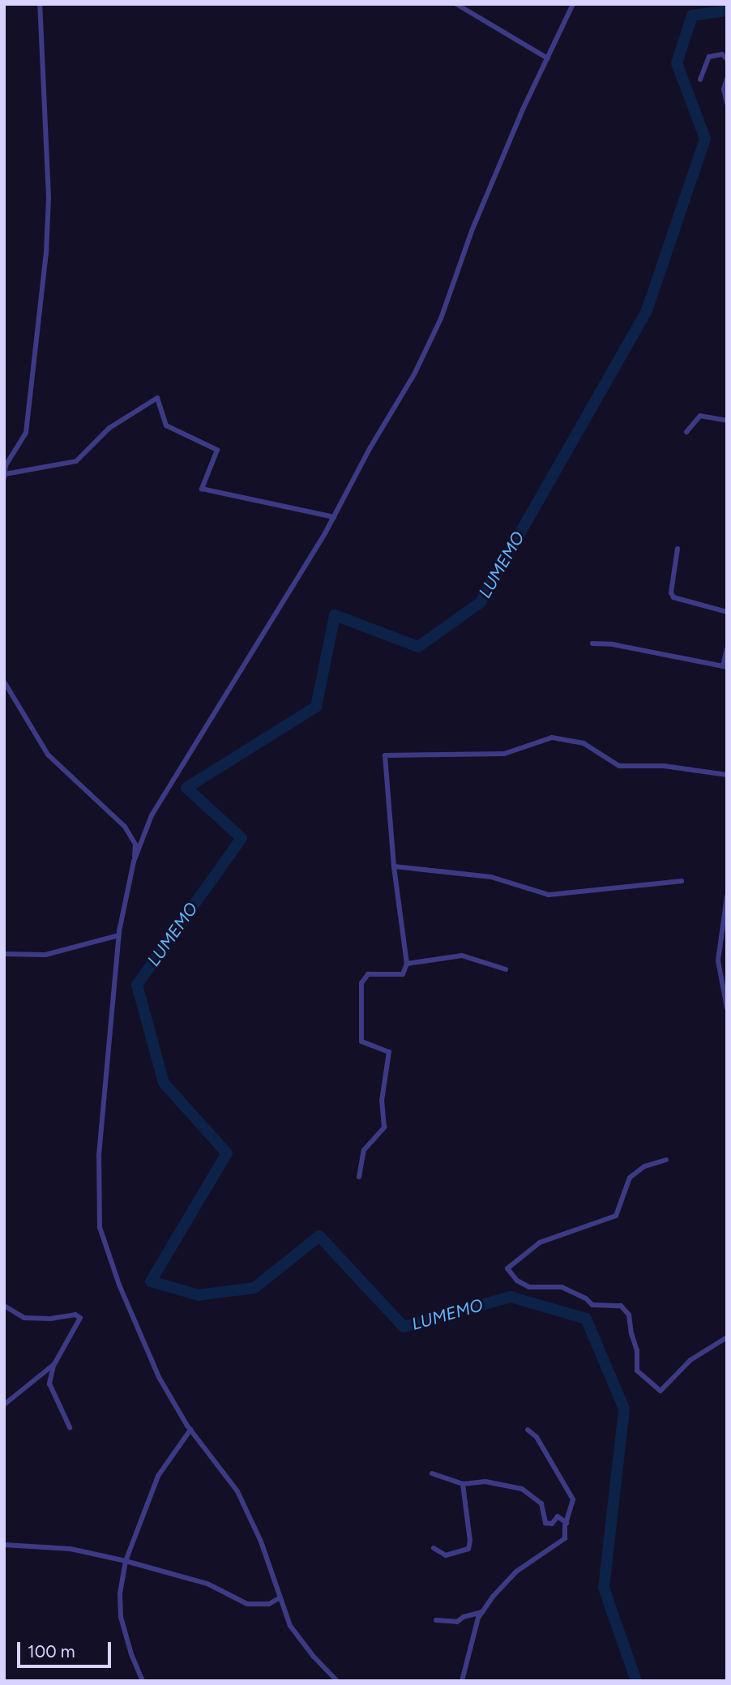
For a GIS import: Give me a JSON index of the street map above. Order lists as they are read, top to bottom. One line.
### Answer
{"water":["LUMEMO"],"scale_bar":"100 m"}
